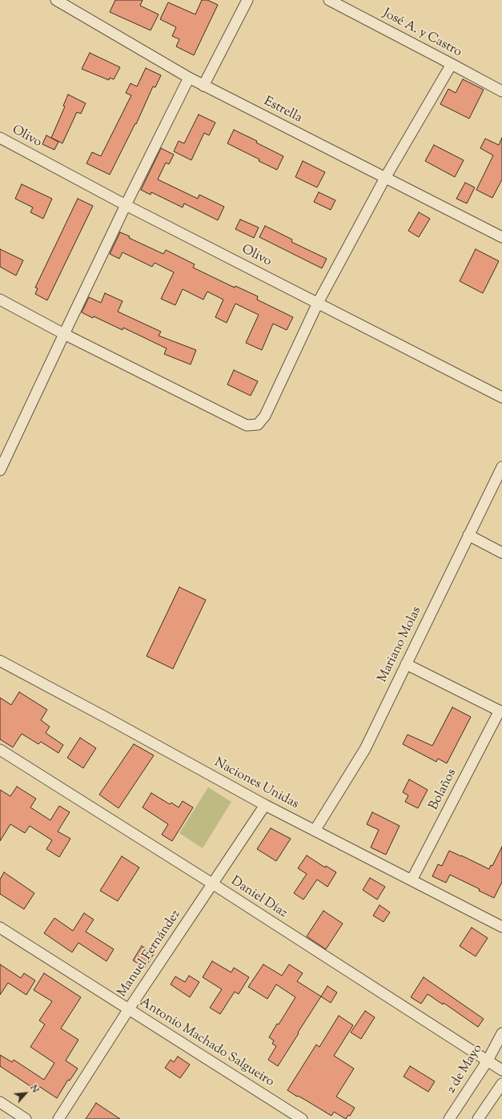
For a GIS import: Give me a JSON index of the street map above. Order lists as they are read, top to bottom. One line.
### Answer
{"streets":{"street":["José A. y Castro","Estrella","Olivo","Mariano Molas","Naciones Unidas","Bolaños","Daniel Díaz","Manuel Fernández","Antonio Machado Salgueiro","2 de Mayo"]},"crossings":[["Mariano Molas","Naciones Unidas"],["Naciones Unidas","Bolaños"],["Naciones Unidas","Manuel Fernández"],["Daniel Díaz","Manuel Fernández"],["Daniel Díaz","2 de Mayo"],["Manuel Fernández","Antonio Machado Salgueiro"]],"north":"top right"}
